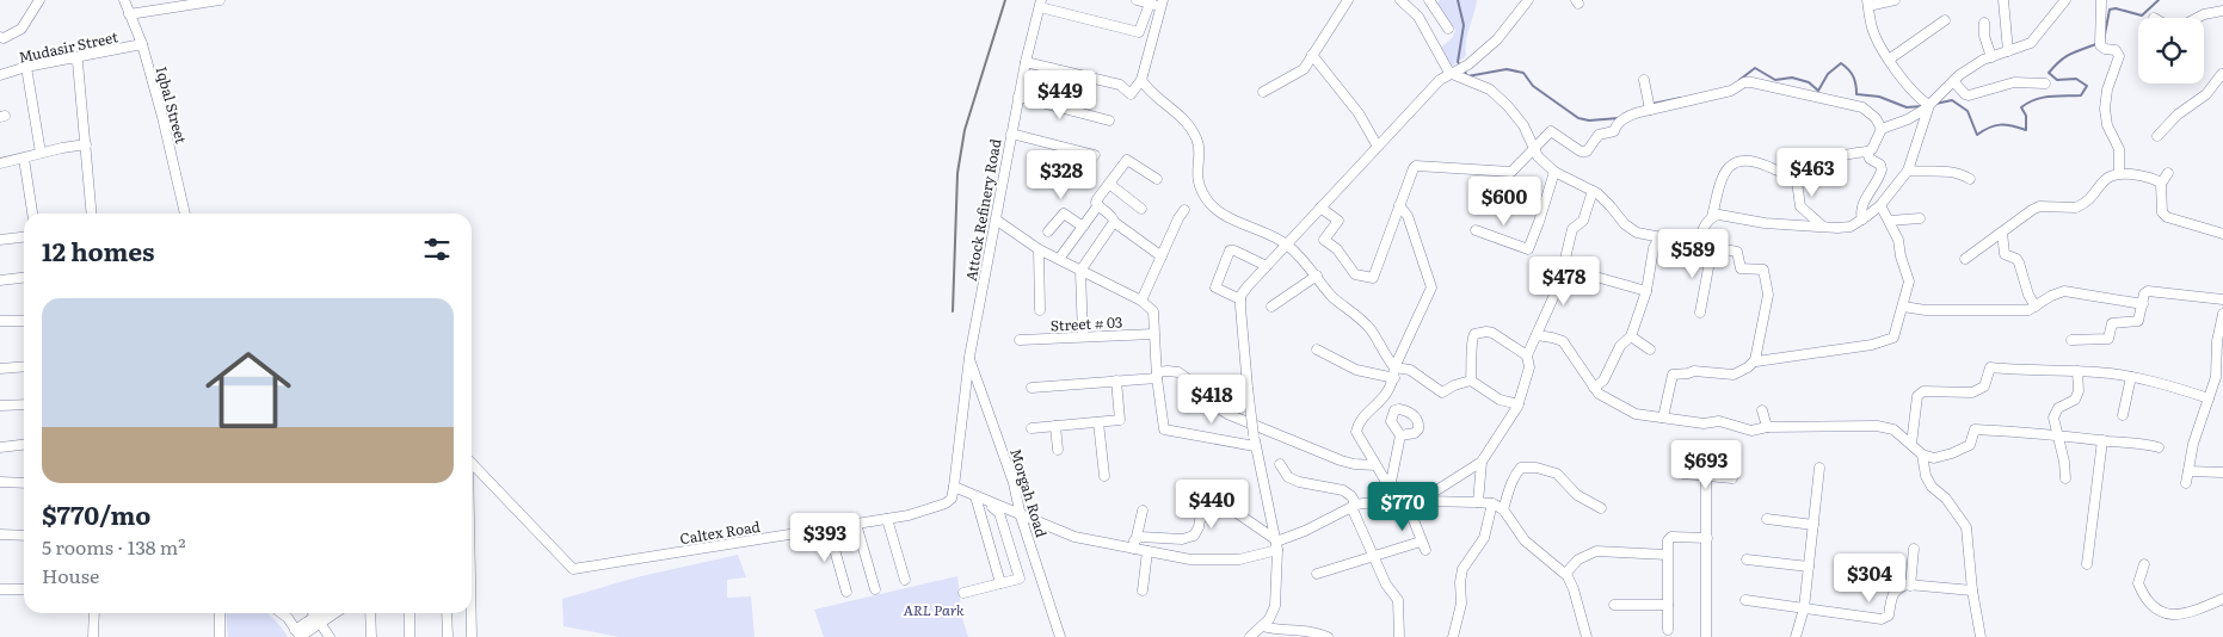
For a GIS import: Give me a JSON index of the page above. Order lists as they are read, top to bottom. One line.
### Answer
{"streets":{"street":["Mudasir Street","Iqbal Street","Attock Refinery Road","Street # 03","Morgah Road","Caltex Road"]},"crossings":[["Mudasir Street","Iqbal Street"],["Attock Refinery Road","Morgah Road"]],"parks":["ARL Park"],"page":{"price":["$449","$463","$328","$600","$589","$478","$418","$693","$440","$770","$393","$304"],"heading":"12 homes","list":[{"name":"$770/mo","note":"5 rooms · 138 m² · House"}]}}
